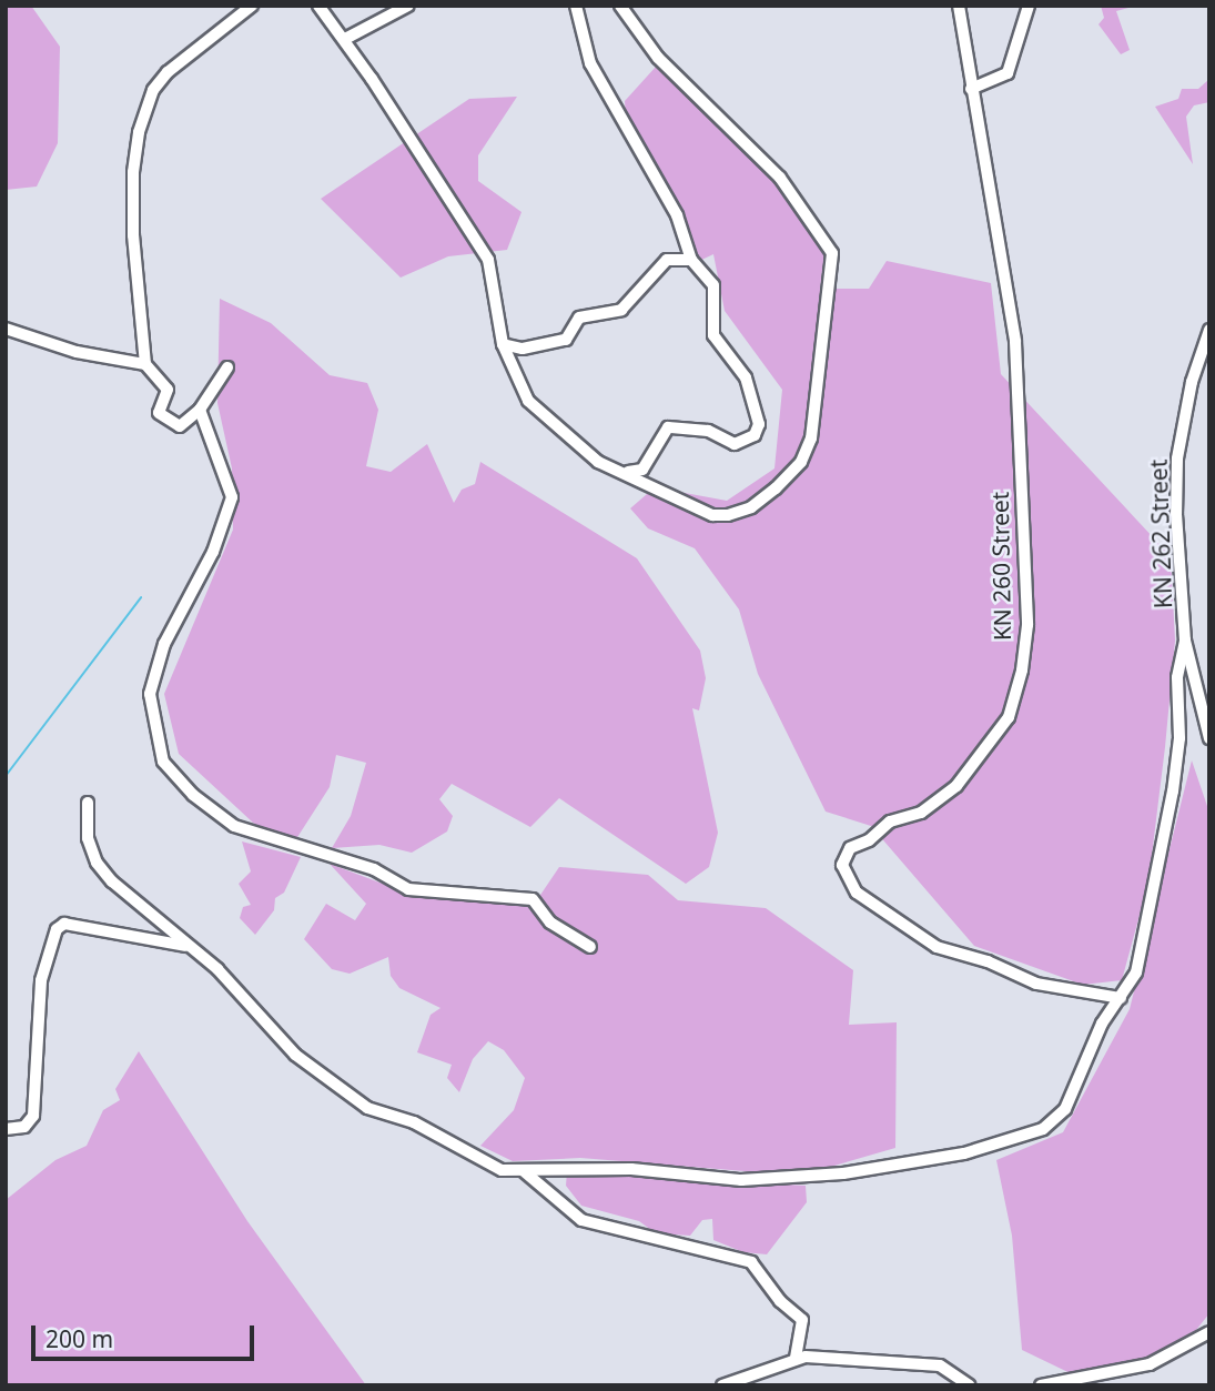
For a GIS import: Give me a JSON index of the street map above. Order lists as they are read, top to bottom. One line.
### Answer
{"streets":{"street":["KN 262 Street","KN 260 Street"]},"scale_bar":"200 m"}
